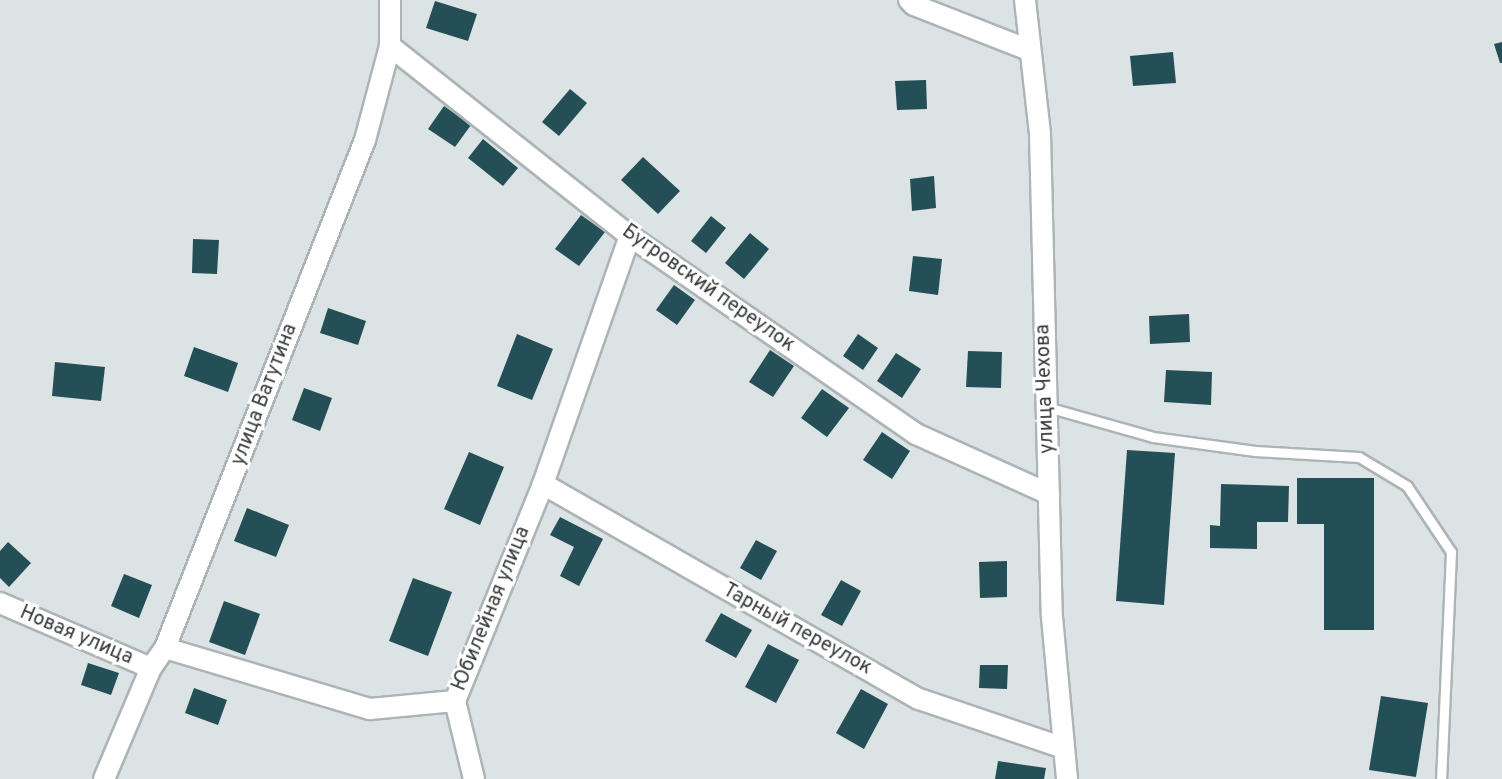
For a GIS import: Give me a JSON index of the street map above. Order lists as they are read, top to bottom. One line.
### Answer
{"streets":{"street":["Бугровский переулок","улица Чехова","улица Ватутина","Юбилейная улица","Тарный переулок","Новая улица"]},"crossings":[["Бугровский переулок","улица Чехова"],["Бугровский переулок","улица Ватутина"],["Бугровский переулок","Юбилейная улица"],["улица Чехова","Тарный переулок"],["улица Ватутина","Юбилейная улица"],["улица Ватутина","Новая улица"],["Юбилейная улица","Тарный переулок"]]}
